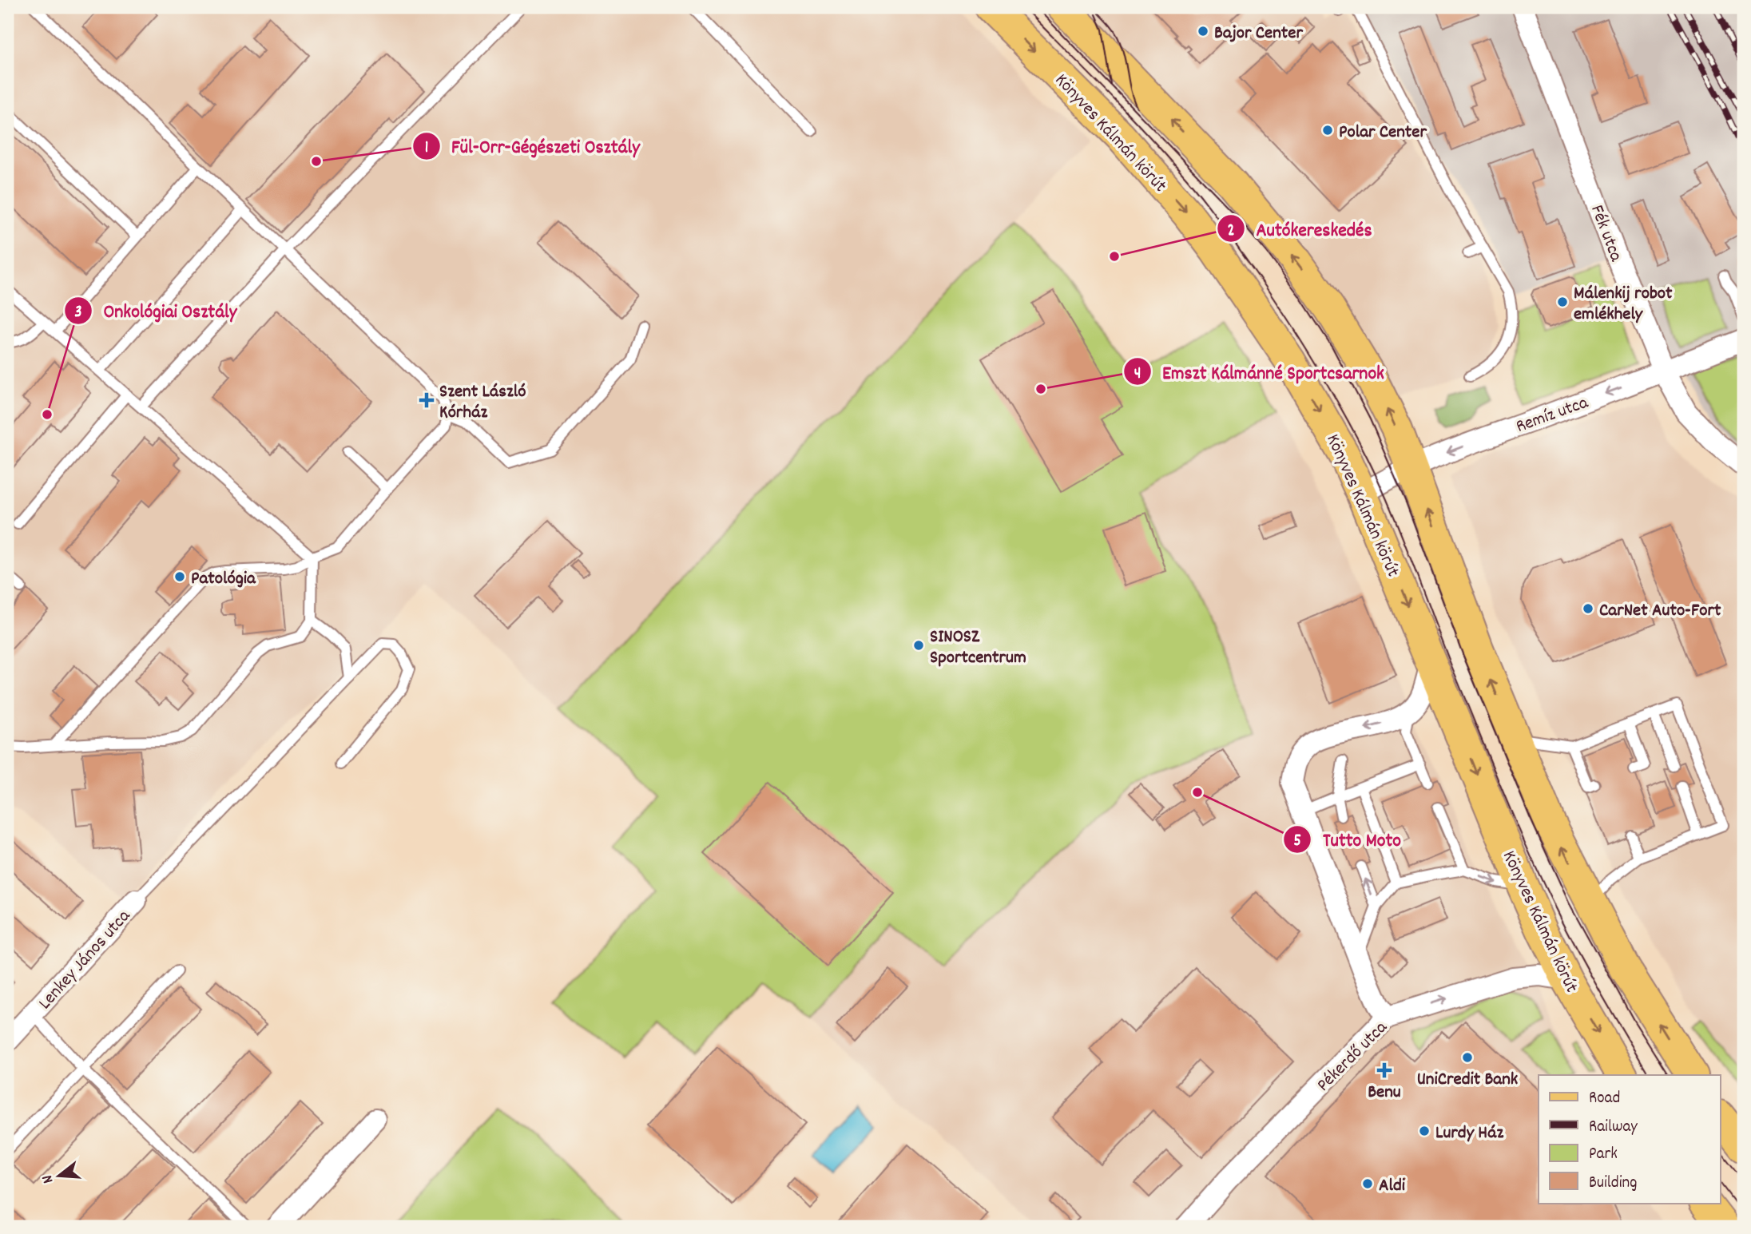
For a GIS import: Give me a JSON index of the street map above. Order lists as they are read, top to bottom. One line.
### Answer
{"streets":{"main road":["Könyves Kálmán körút"],"street":["Fék utca","Remíz utca","Lenkey János utca","Pékerdő utca"]},"crossings":[["Könyves Kálmán körút","Remíz utca"],["Könyves Kálmán körút","Pékerdő utca"],["Fék utca","Remíz utca"]],"one_way":["Remíz utca","Pékerdő utca"],"places":{"other":["Bajor Center","Polar Center","Fül-Orr-Gégészeti Osztály","Autókereskedés","Málenkij robot emlékhely","Emszt Kálmánné Sportcsarnok","Onkológiai Osztály","Patológia","CarNet Auto-Fort","SINOSZ Sportcentrum","Tutto Moto","UniCredit Bank","Lurdy Ház","Aldi"],"health":["Szent László Kórház","Benu"]},"legend":["Road","Railway","Park","Building"],"north":"left"}
